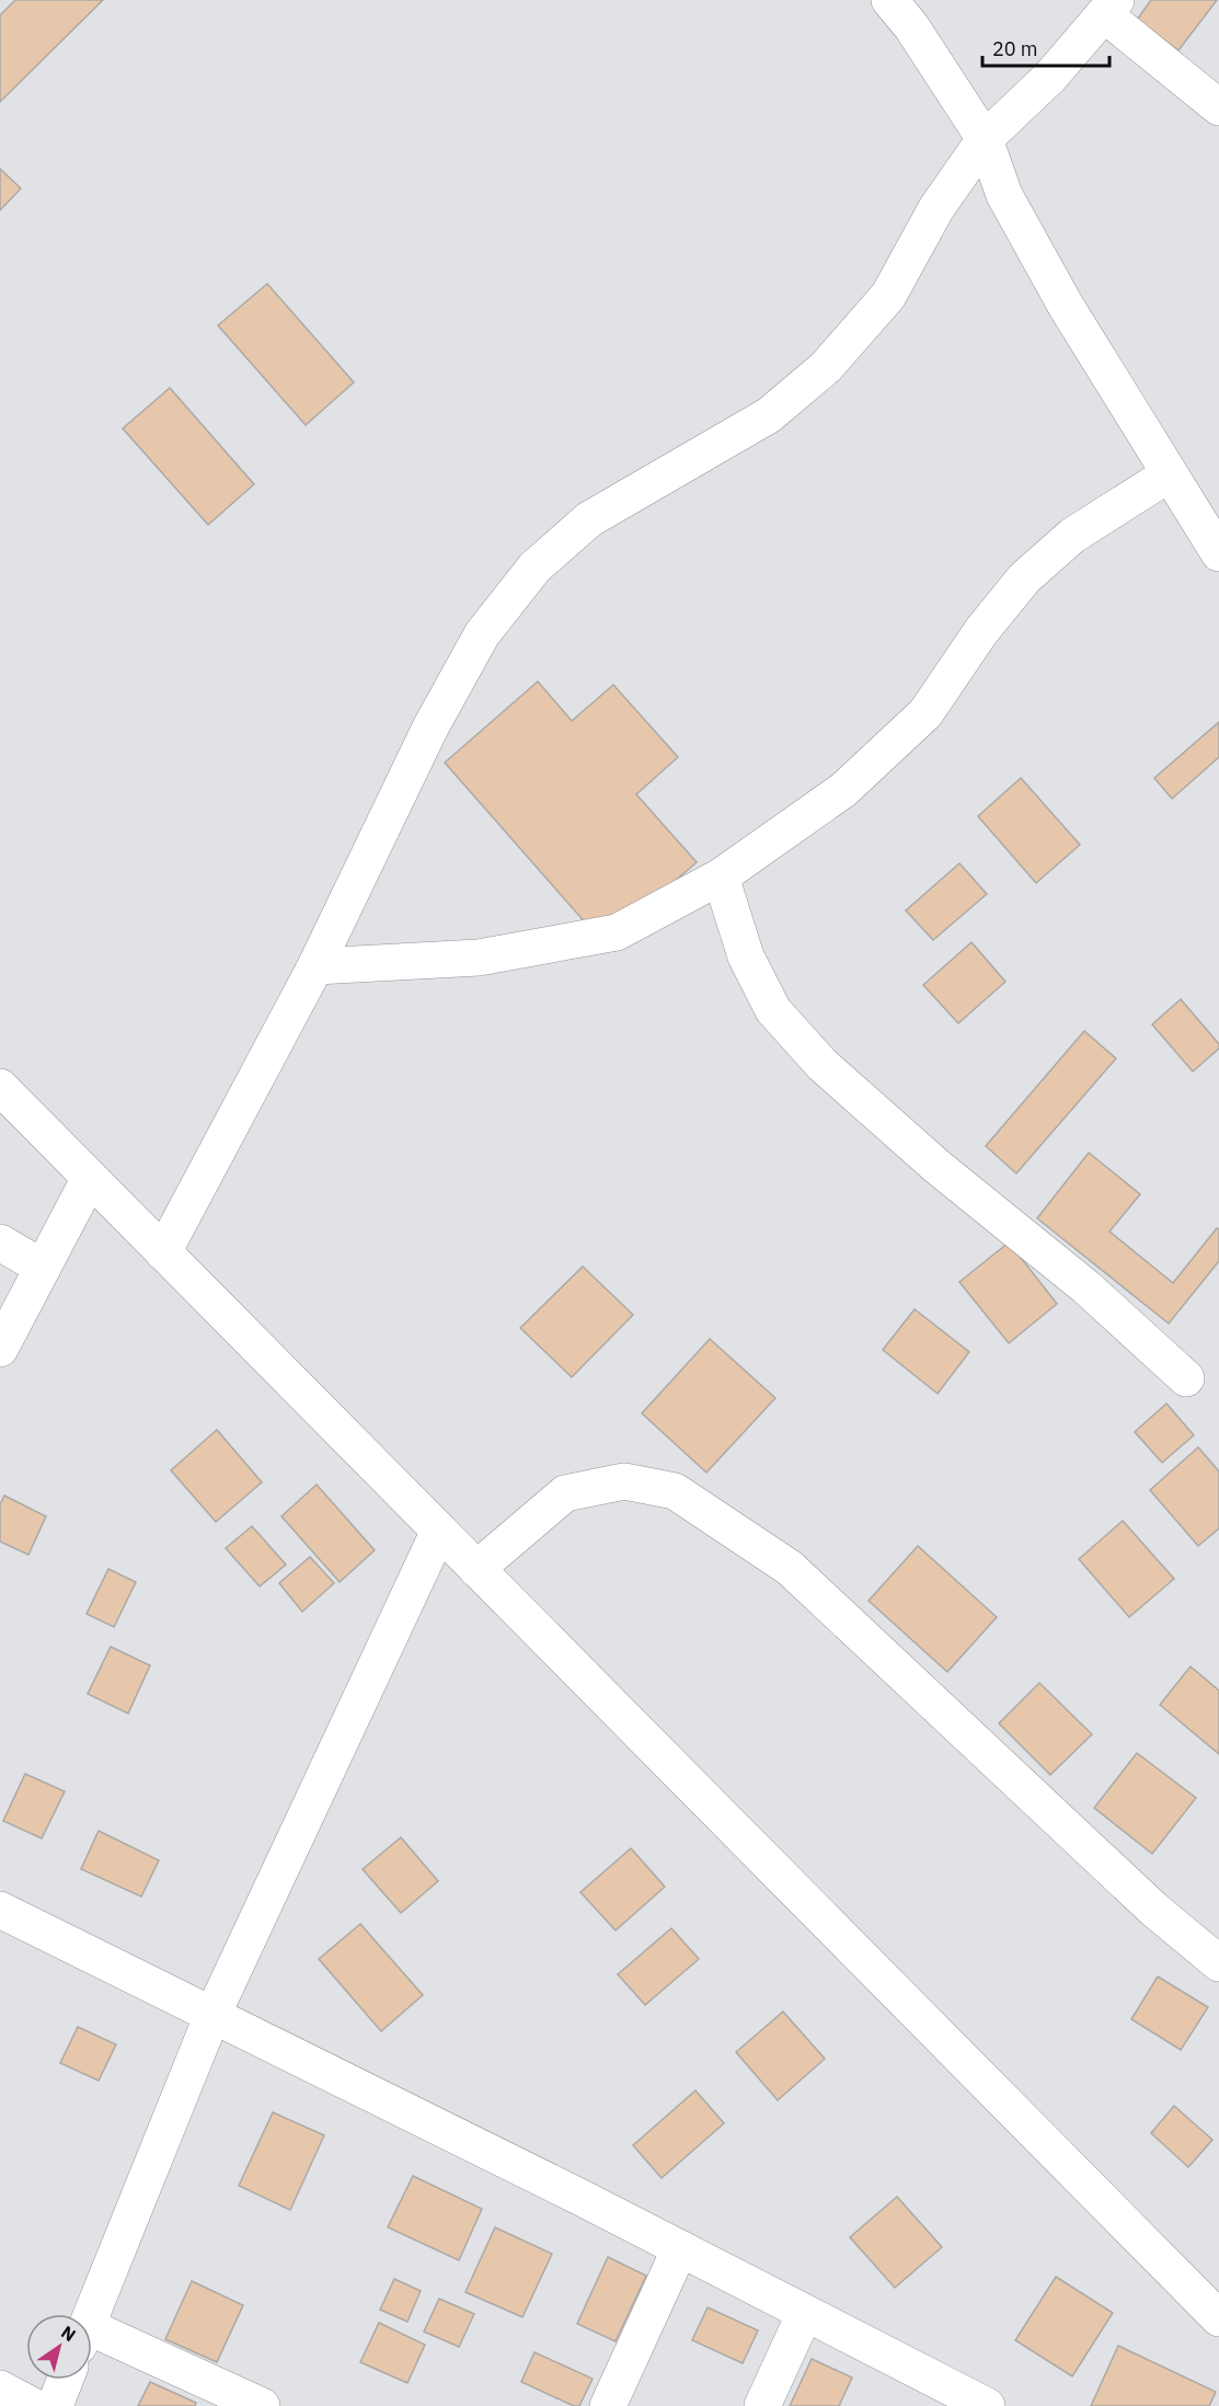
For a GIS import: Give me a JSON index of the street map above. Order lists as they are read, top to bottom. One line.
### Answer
{"scale_bar":"20 m","north":"top right"}
